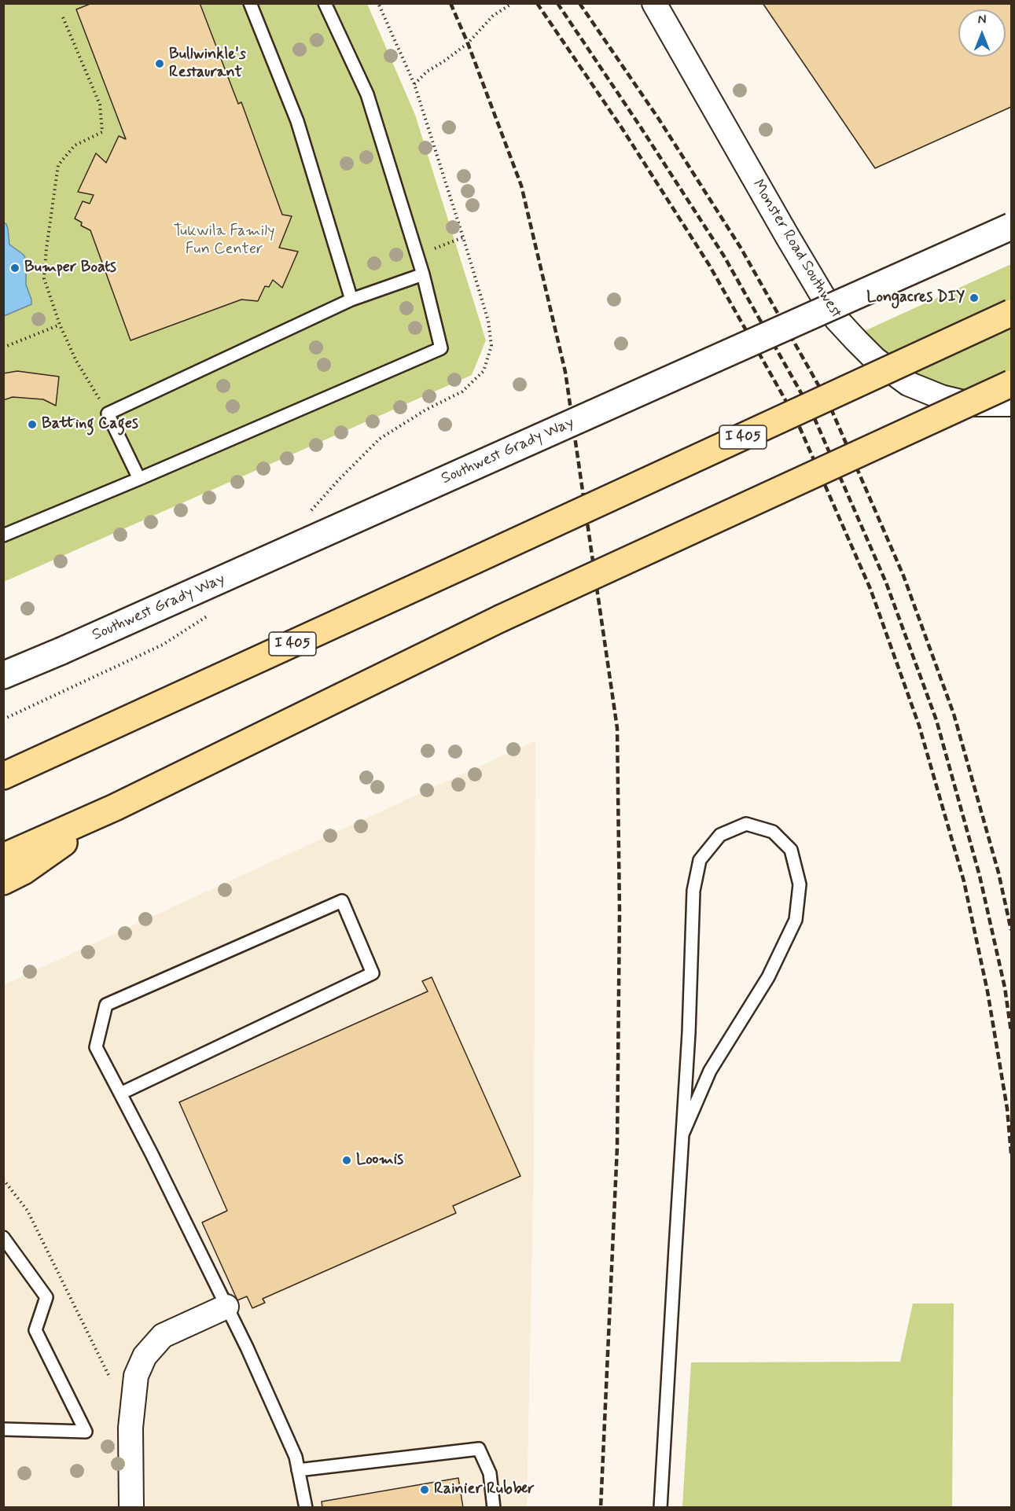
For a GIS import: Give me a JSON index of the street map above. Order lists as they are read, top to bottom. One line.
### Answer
{"streets":{"highway":["I 405"],"main road":["Southwest Grady Way"],"street":["Monster Road Southwest"]},"parks":["Tukwila Family Fun Center"],"places":["Bullwinkle's Restaurant","Bumper Boats","Longacres DIY","Batting Cages","Loomis","Rainier Rubber"],"north":"top"}
